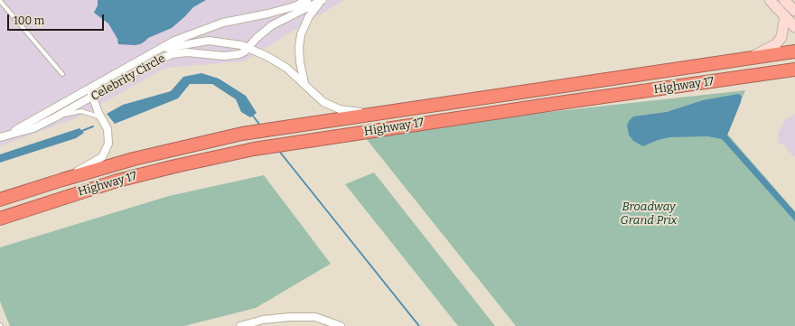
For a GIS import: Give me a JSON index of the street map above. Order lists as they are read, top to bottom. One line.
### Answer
{"streets":{"highway":["Highway 17"],"street":["Celebrity Circle"]},"parks":["Broadway Grand Prix"],"scale_bar":"100 m"}
